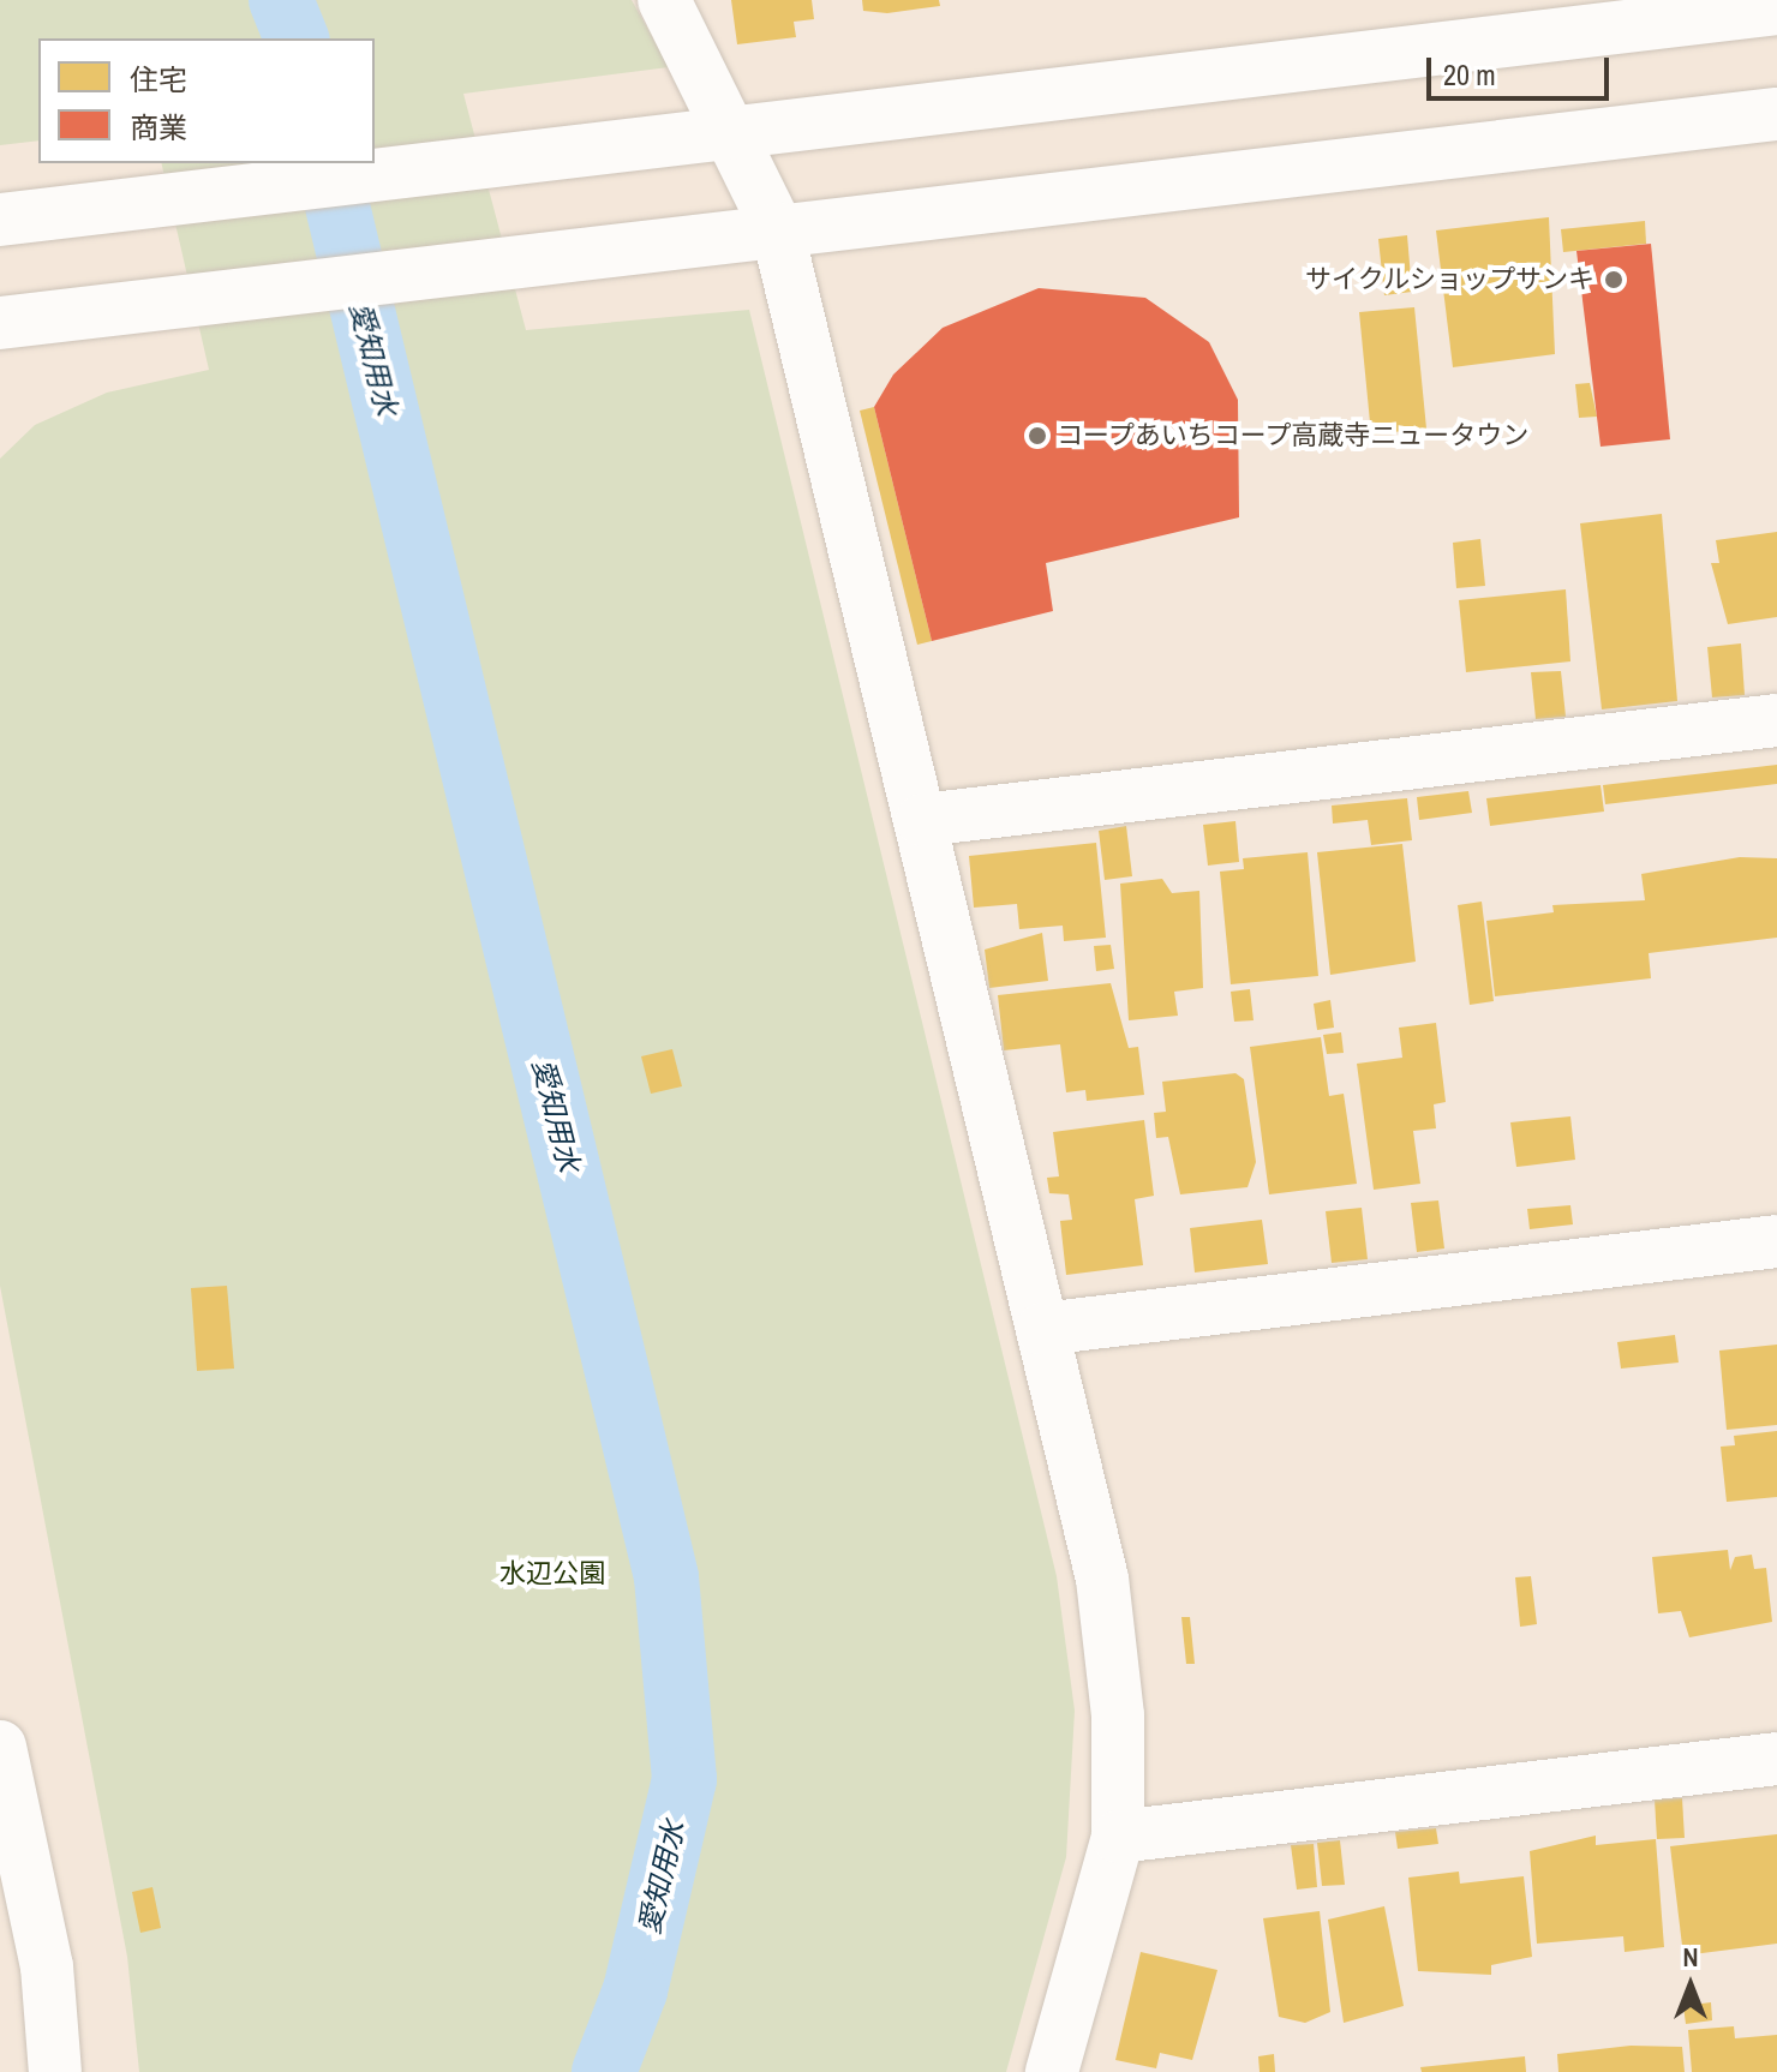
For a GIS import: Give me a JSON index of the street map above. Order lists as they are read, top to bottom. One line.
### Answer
{"water":["愛知用水"],"parks":["水辺公園"],"places":["サイクルショップサンキ","コープあいちコープ高蔵寺ニュータウン"],"legend":["住宅","商業"],"scale_bar":"20 m","north":"top"}
